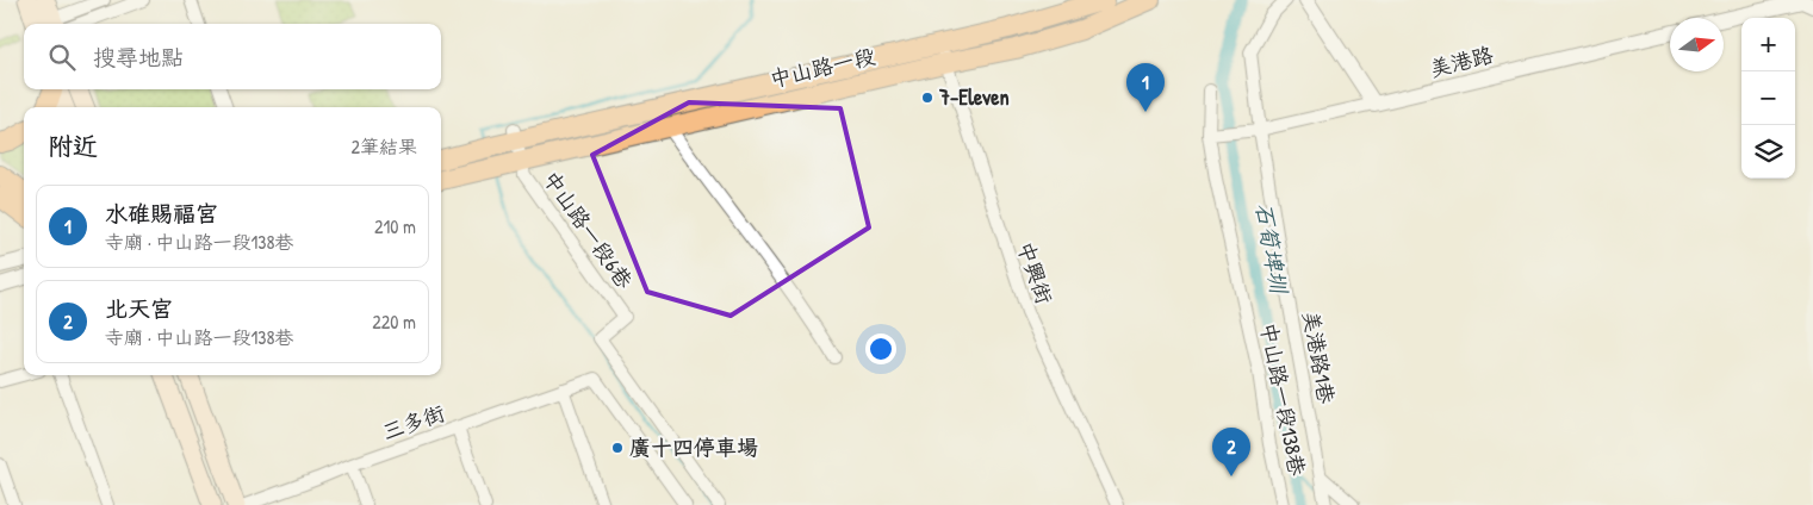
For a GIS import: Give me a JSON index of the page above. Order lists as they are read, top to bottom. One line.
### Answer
{"streets":{"main road":["中山路一段"],"street":["美港路","中山路一段6巷","中興街","美港路1巷","中山路一段138巷","三多街"]},"crossings":[["中山路一段","中山路一段6巷"],["中山路一段","中興街"]],"water":["石筍埤圳"],"places":["7-Eleven","廣十四停車場"],"north":"right","page":{"map_buttons":["+","−"],"search":"搜尋地點","pins":["1","2"],"heading":["附近","2筆結果"],"list":[{"mark":"1","name":"水碓賜福宮","note":"寺廟 · 中山路一段138巷","value":"210 m"},{"mark":"2","name":"北天宮","note":"寺廟 · 中山路一段138巷","value":"220 m"}]}}
